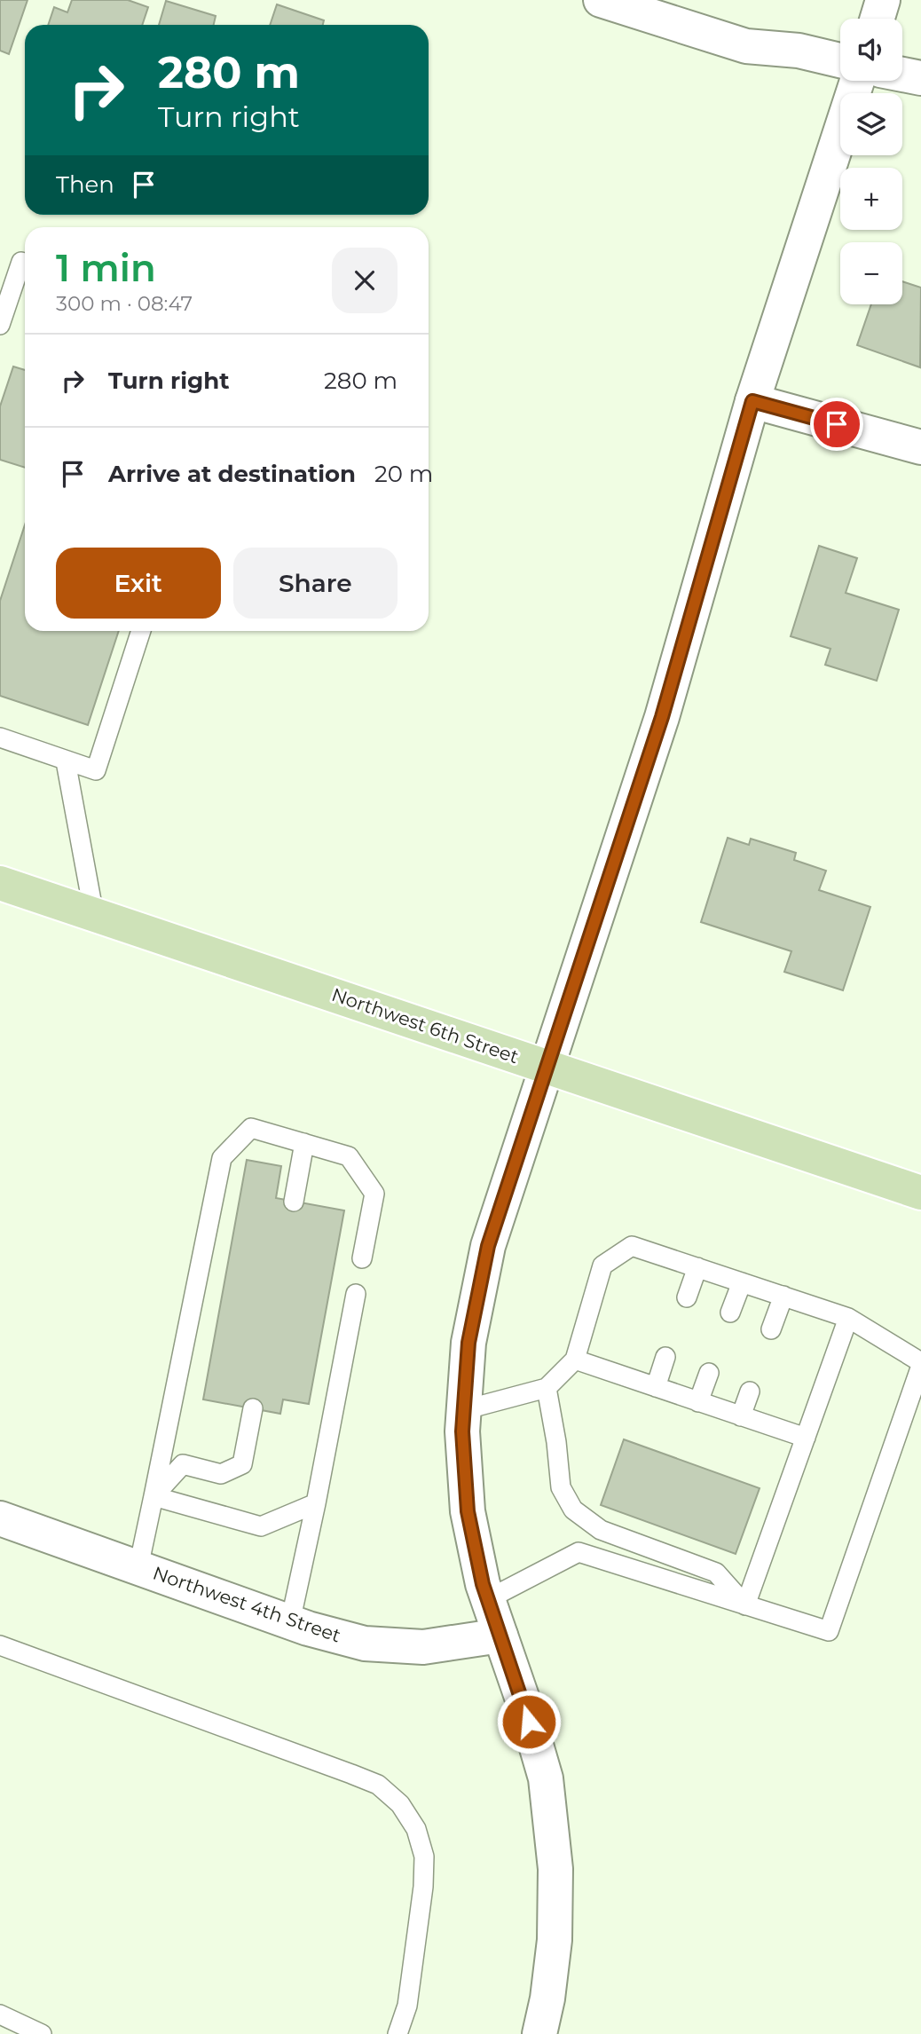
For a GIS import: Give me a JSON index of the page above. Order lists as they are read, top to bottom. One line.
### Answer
{"streets":{"main road":["Northwest 6th Street"],"street":["Northwest 4th Street"]},"page":{"map_buttons":["+","−"],"turn":["280 m","Turn right"],"then":"Then","heading":["1 min","300 m · 08:47"],"list":[{"name":"Turn right","value":"280 m"},{"name":"Arrive at destination","value":"20 m"}],"buttons":["Exit","Share"]}}
